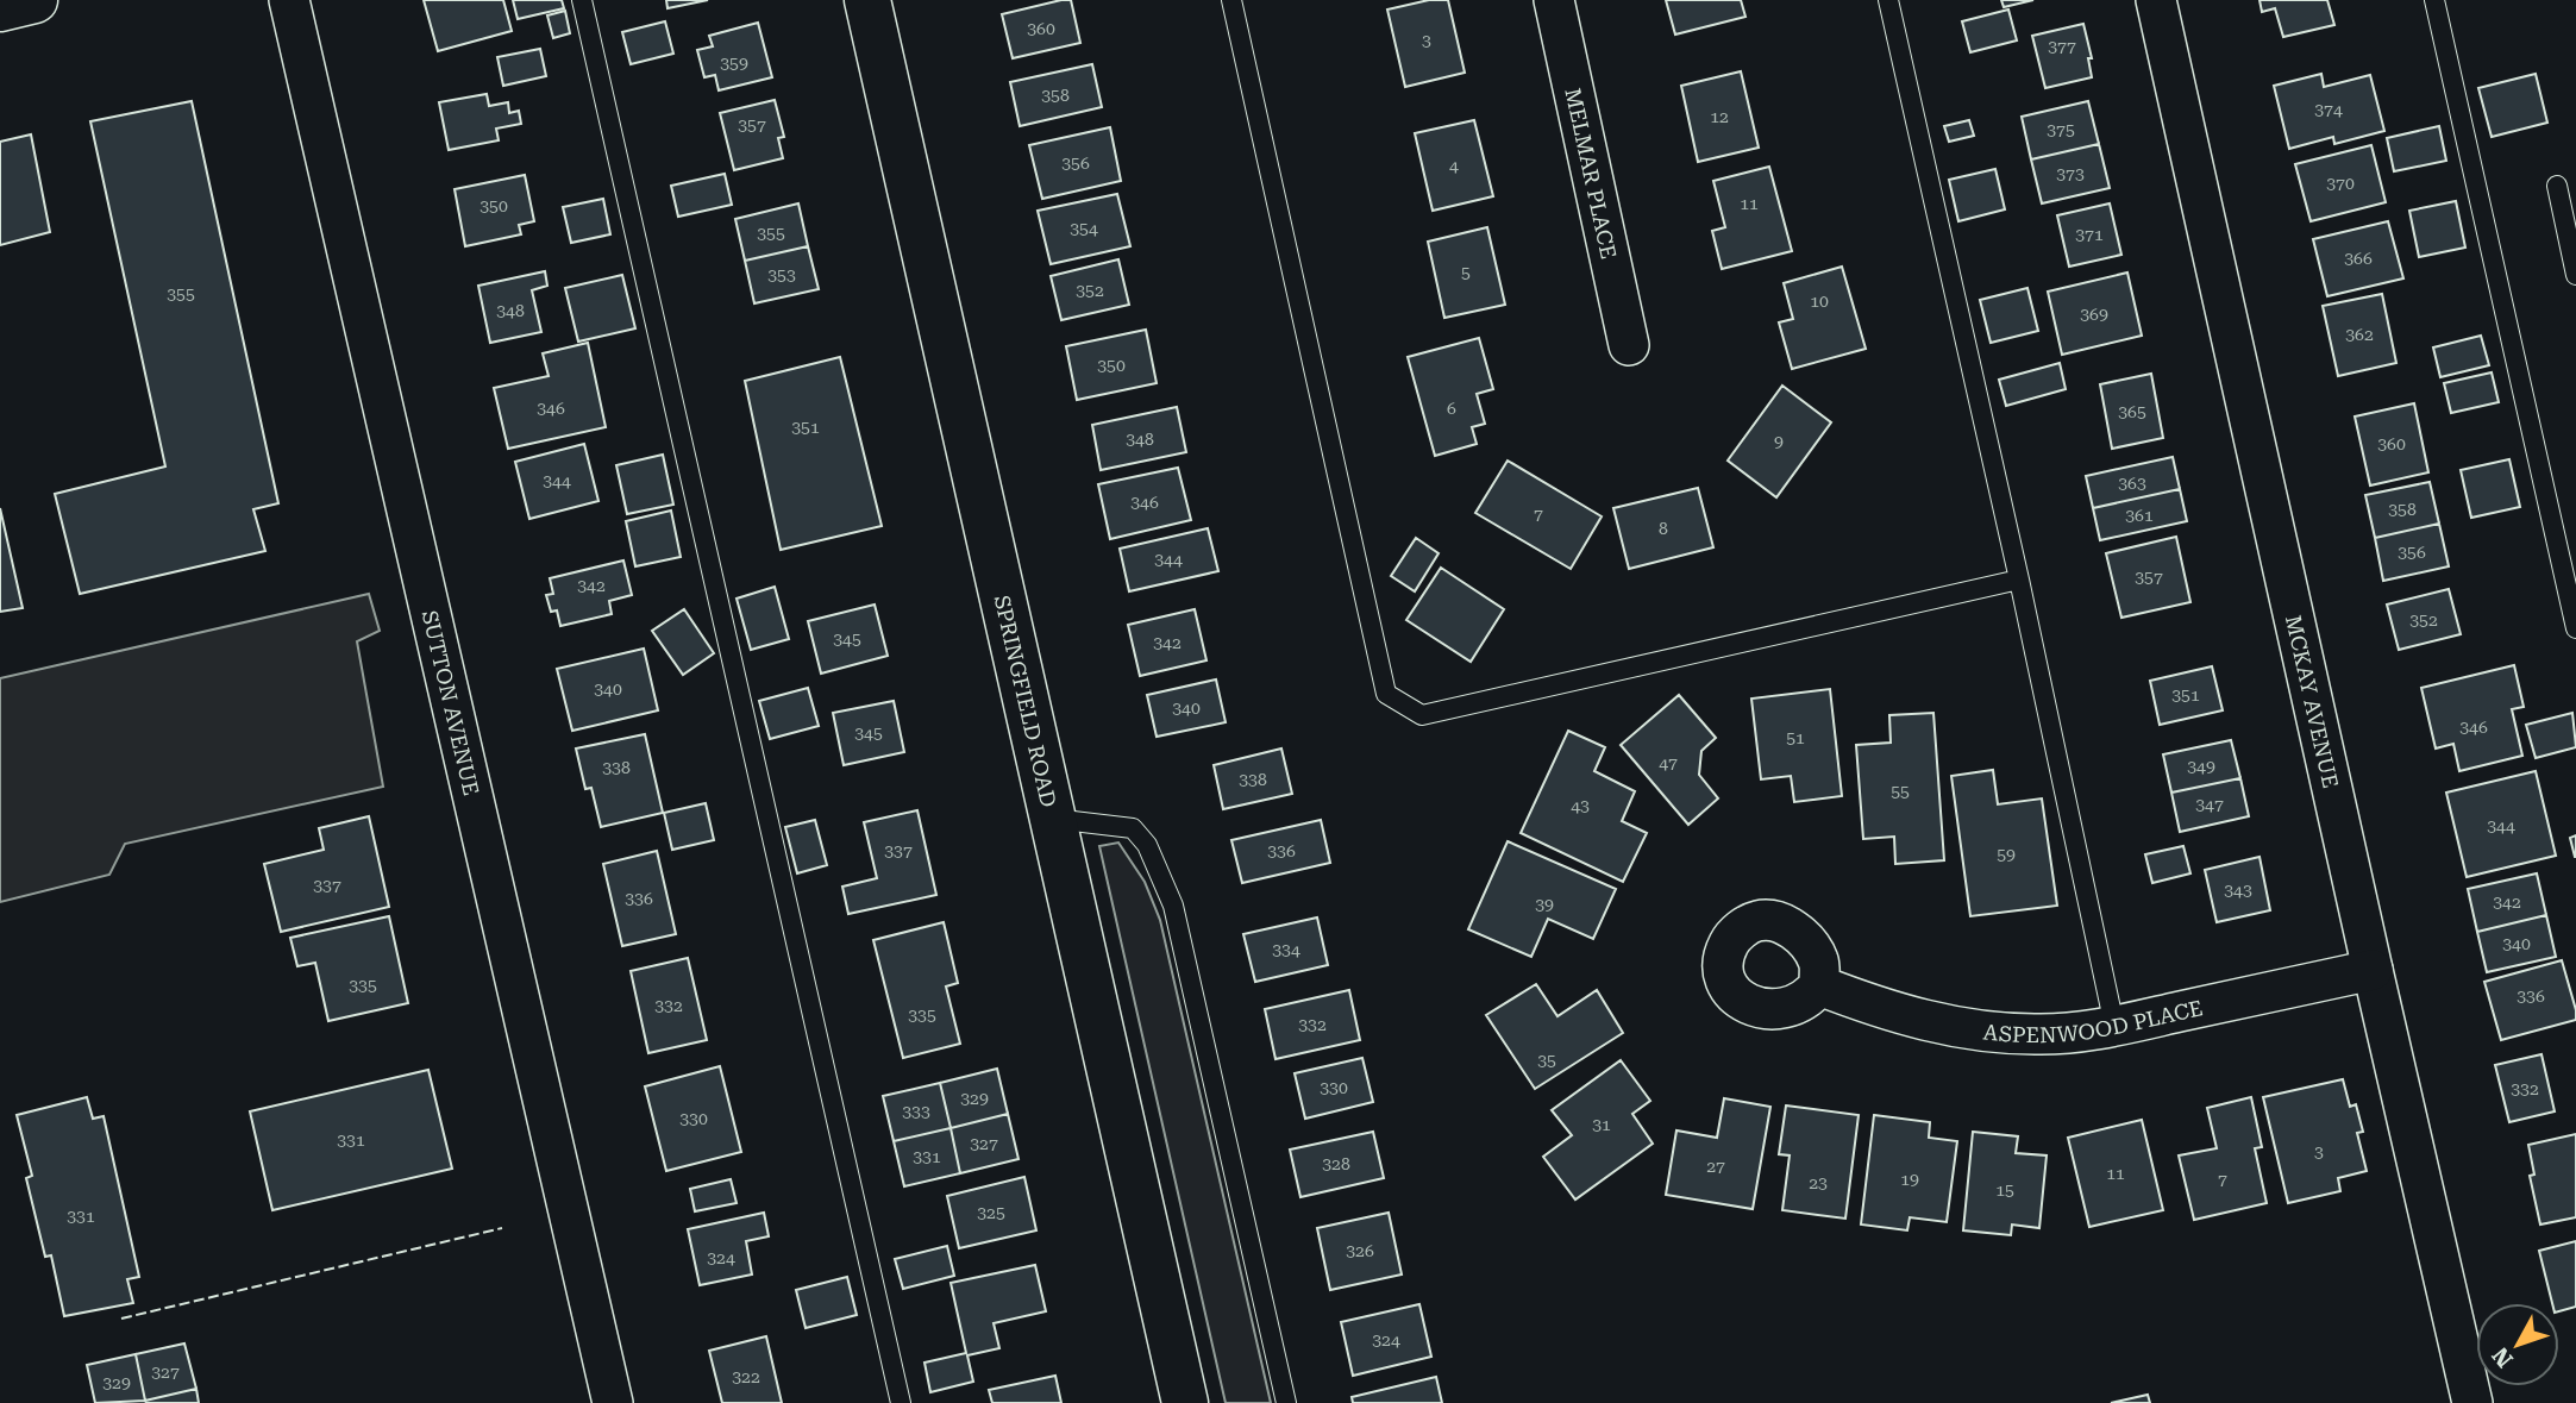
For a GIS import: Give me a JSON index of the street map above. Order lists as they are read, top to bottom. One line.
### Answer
{"streets":{"street":["MELMAR PLACE","SUTTON AVENUE","SPRINGFIELD ROAD","MCKAY AVENUE","ASPENWOOD PLACE"]},"crossings":[["MCKAY AVENUE","ASPENWOOD PLACE"]],"house_numbers":["360","3","377","359","358","374","12","357","375","356","4","373","370","11","350","354","355","371","366","5","353","352","355","10","348","369","362","350","346","6","365","351","348","9","360","344","363","346","358","7","361","8","356","344","357","342","352","345","342","340","351","340","346","345","51","47","349","338","338","55","347","43","344","337","336","59","337","343","336","342","39","340","334","335","336","332","335","332","35","330","332","329","333","330","31","331","327","3","331","328","27","11","19","7","23","15","325","331","326","324","324","327","322","329"],"north":"bottom left"}
